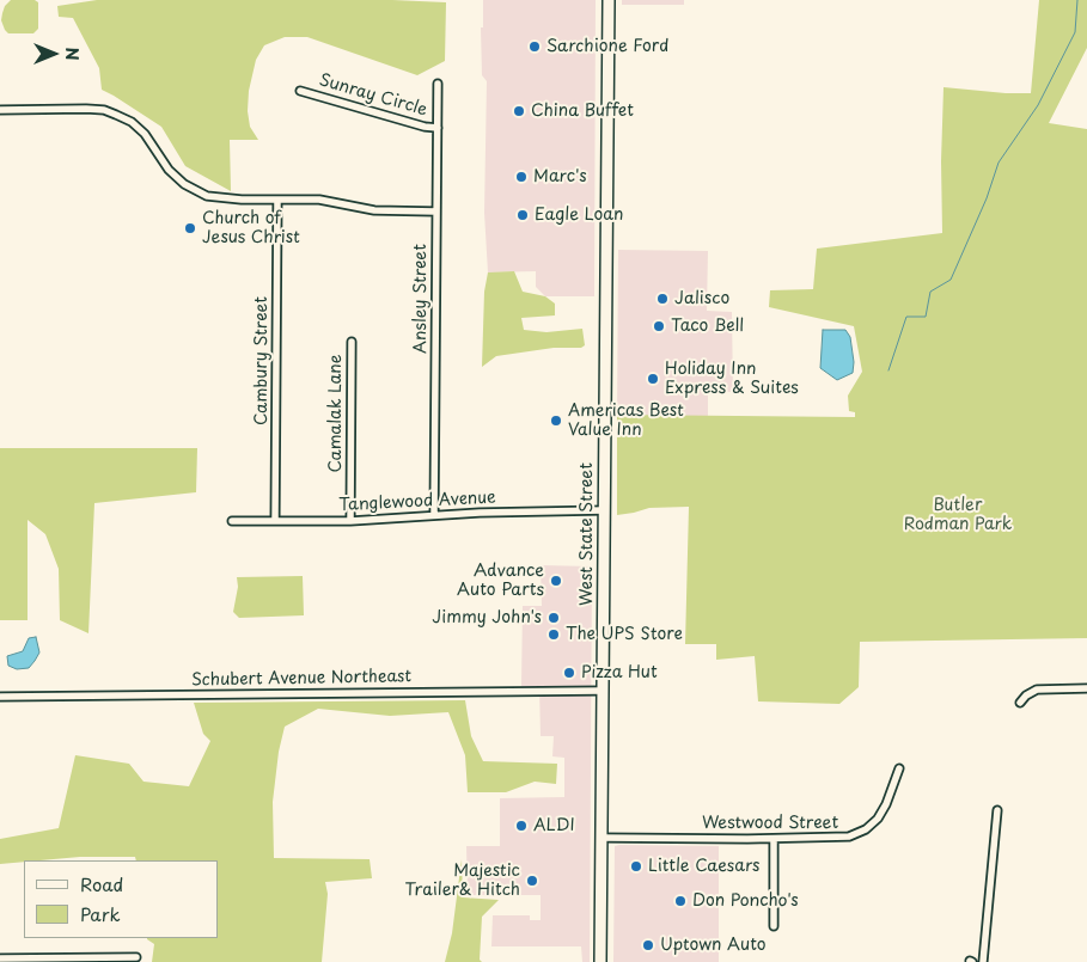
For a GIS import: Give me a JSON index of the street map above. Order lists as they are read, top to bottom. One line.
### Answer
{"streets":{"highway":["West State Street"],"street":["Sunray Circle","Ansley Street","Cambury Street","Camalak Lane","Tanglewood Avenue","Schubert Avenue Northeast","Westwood Street"]},"crossings":[["Sunray Circle","Ansley Street"],["Ansley Street","Tanglewood Avenue"],["Cambury Street","Tanglewood Avenue"],["Camalak Lane","Tanglewood Avenue"],["Tanglewood Avenue","West State Street"],["West State Street","Schubert Avenue Northeast"],["West State Street","Westwood Street"]],"parks":["Butler Rodman Park"],"places":["Sarchione Ford","China Buffet","Marc's","Eagle Loan","Church of Jesus Christ","Jalisco","Taco Bell","Holiday Inn Express & Suites","Americas Best Value Inn","Advance Auto Parts","Jimmy John's","The UPS Store","Pizza Hut","ALDI","Little Caesars","Majestic Trailer& Hitch","Don Poncho's","Uptown Auto"],"legend":["Road","Park"],"north":"right"}
